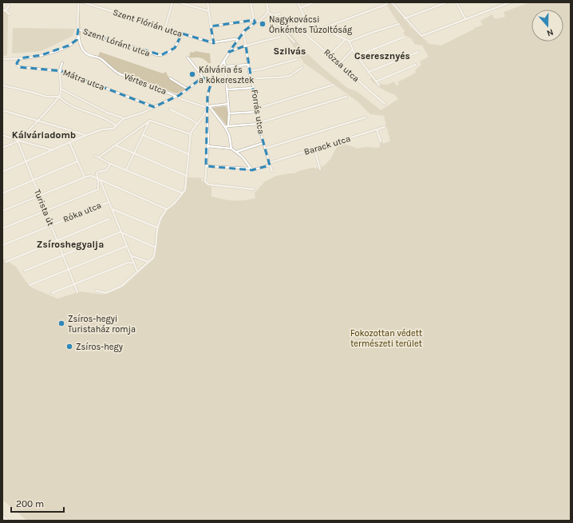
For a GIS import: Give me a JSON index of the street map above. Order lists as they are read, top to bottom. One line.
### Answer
{"streets":{"street":["Szent Flórián utca","Szent Lóránt utca","Rózsa utca","Mátra utca","Vértes utca","Forrás utca","Barack utca","Turista út","Róka utca"]},"crossings":[["Szent Flórián utca","Szent Lóránt utca"],["Szent Lóránt utca","Vértes utca"],["Forrás utca","Barack utca"],["Turista út","Róka utca"]],"districts":["Szilvás","Cseresznyés","Kálváriadomb","Zsíroshegyalja"],"parks":["Fokozottan védett természeti terület"],"places":["Nagykovácsi Önkéntes Tűzoltóság","Kálvária és a kőkeresztek","Zsíros-hegyi Turistaház romja","Zsíros-hegy"],"scale_bar":"200 m","north":"bottom"}
